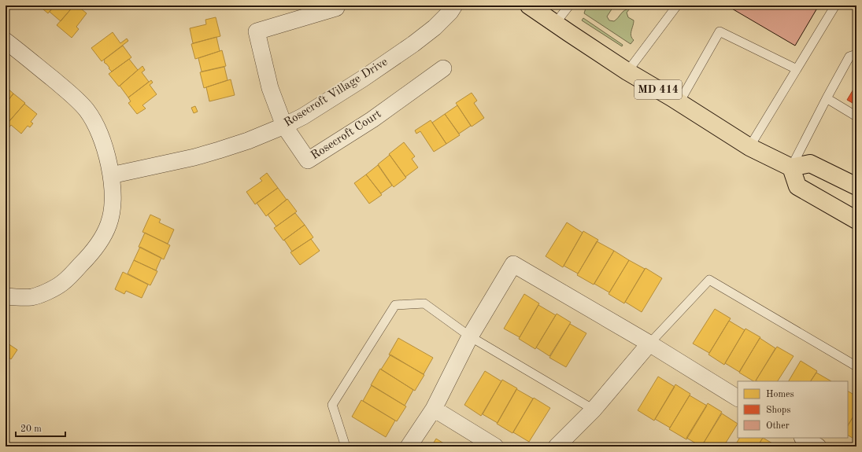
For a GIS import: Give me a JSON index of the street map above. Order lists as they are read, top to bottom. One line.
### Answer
{"streets":{"main road":["MD 414"],"street":["Rosecroft Village Drive","Rosecroft Court"]},"crossings":[["Rosecroft Village Drive","Rosecroft Court"]],"legend":["Homes","Shops","Other"],"scale_bar":"20 m"}
